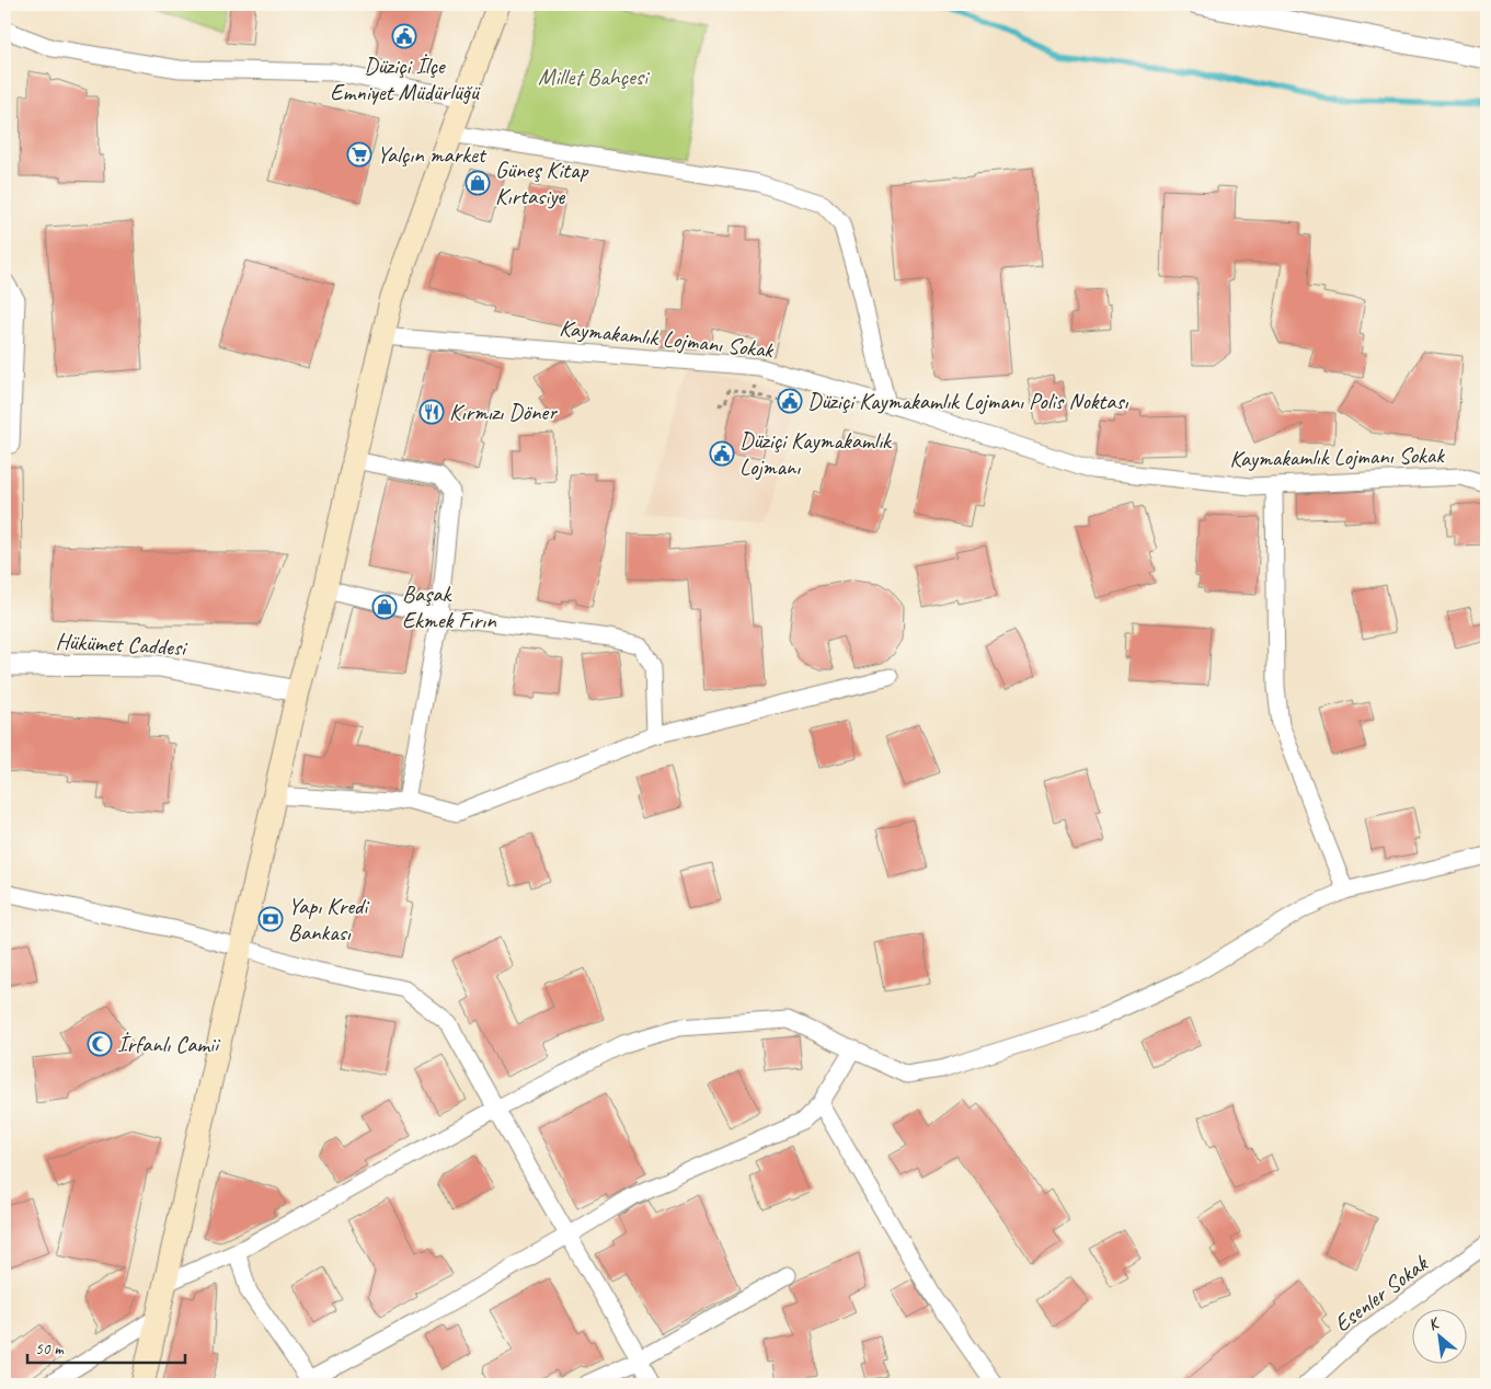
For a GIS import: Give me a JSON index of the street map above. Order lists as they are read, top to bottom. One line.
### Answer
{"streets":{"street":["Kaymakamlık Lojmanı Sokak","Hükümet Caddesi","Esenler Sokak"]},"parks":["Millet Bahçesi"],"places":{"public building":["Düziçi İlçe Emniyet Müdürlüğü","Düziçi Kaymakamlık Lojmanı Polis Noktası","Düziçi Kaymakamlık Lojmanı"],"supermarket":["Yalçın market"],"shop":["Güneş Kitap Kırtasiye","Başak Ekmek Fırın"],"restaurant":["Kırmızı Döner"],"bank":["Yapı Kredi Bankası"],"mosque":["İrfanlı Camii"]},"scale_bar":"50 m","north":"top left"}
